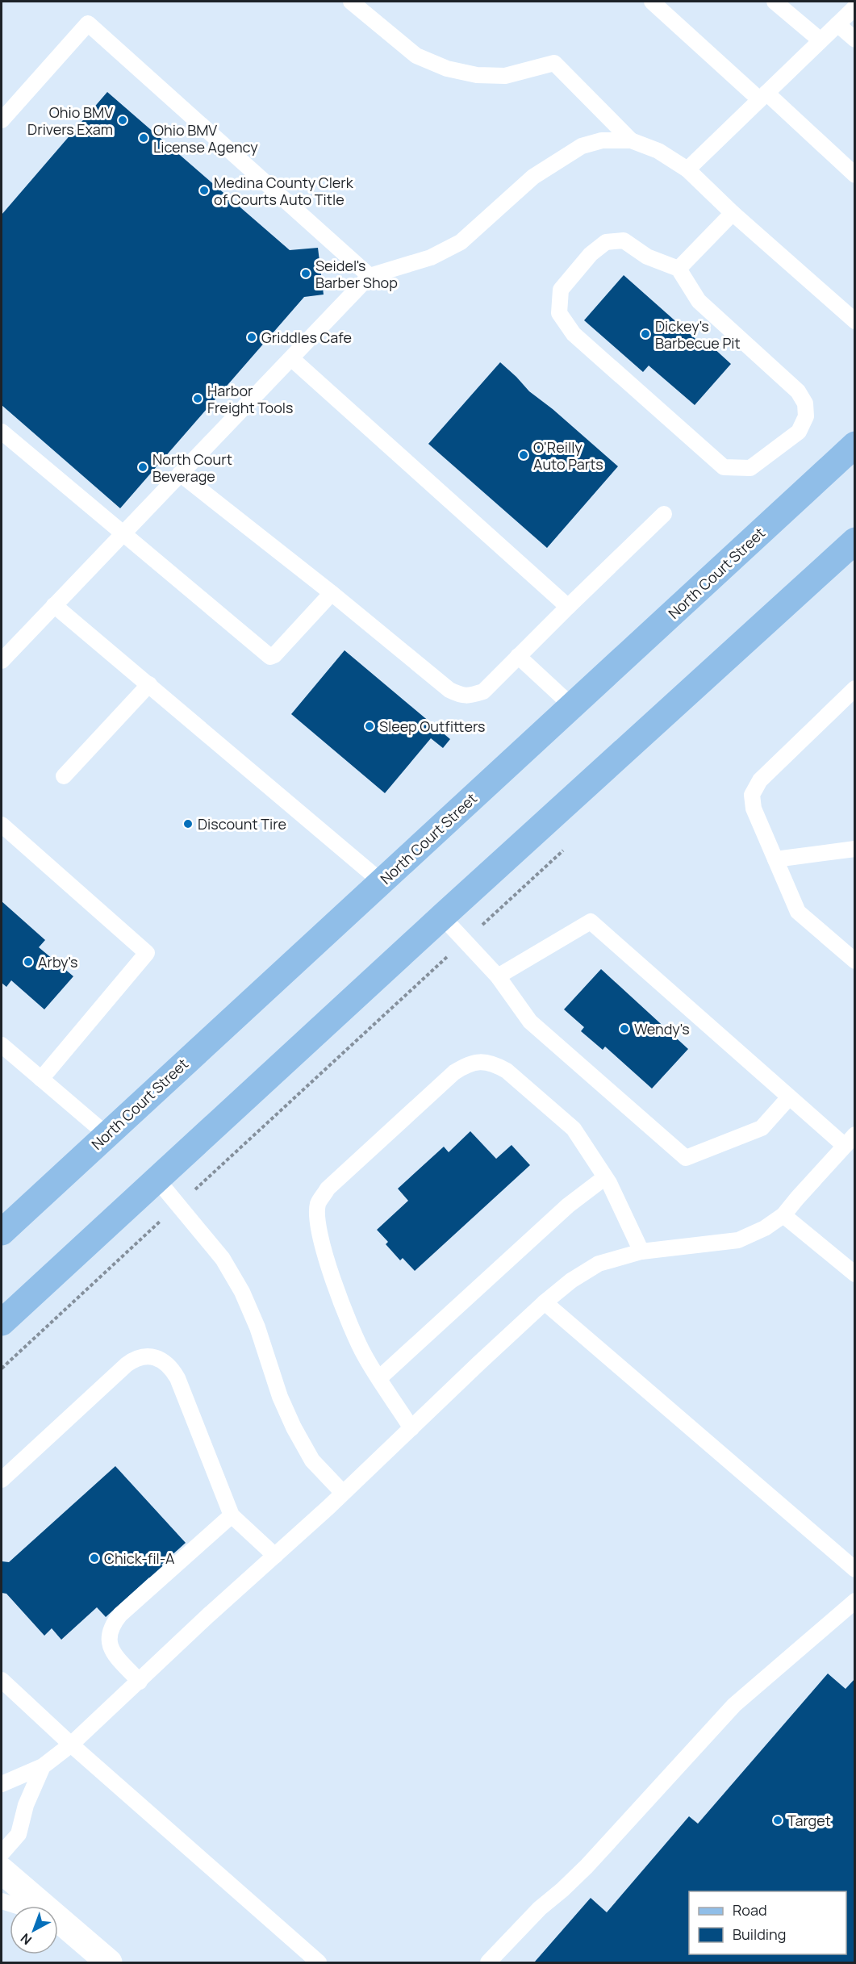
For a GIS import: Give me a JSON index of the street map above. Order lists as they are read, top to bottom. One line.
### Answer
{"streets":{"main road":["North Court Street"]},"places":["Ohio BMV Drivers Exam","Ohio BMV License Agency","Medina County Clerk of Courts Auto Title","Seidel's Barber Shop","Dickey's Barbecue Pit","Griddles Cafe","Harbor Freight Tools","O'Reilly Auto Parts","North Court Beverage","Sleep Outfitters","Discount Tire","Arby's","Wendy's","Chick-fil-A","Target"],"legend":["Road","Building"],"north":"bottom left"}
